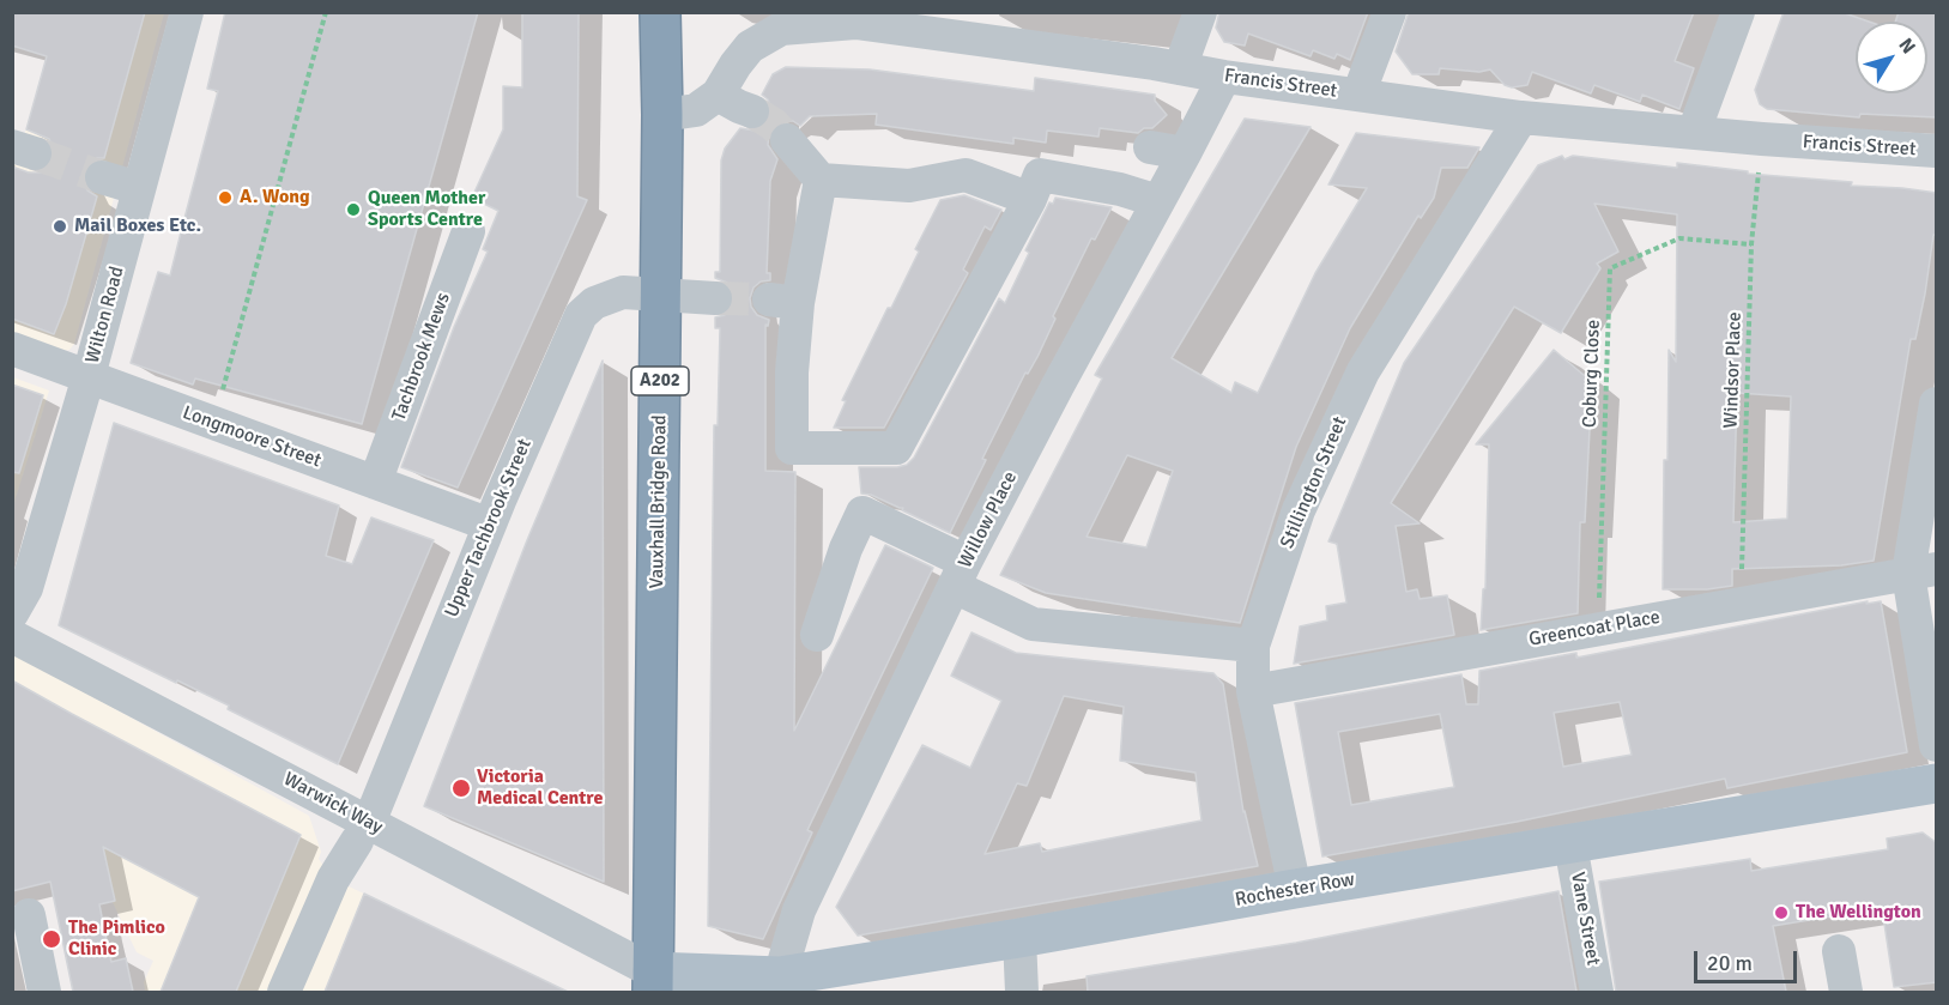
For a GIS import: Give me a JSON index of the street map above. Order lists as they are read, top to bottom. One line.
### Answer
{"streets":{"highway":["A202","Vauxhall Bridge Road"],"main road":["Rochester Row"],"street":["Francis Street","Wilton Road","Tachbrook Mews","Longmoore Street","Stillington Street","Willow Place","Upper Tachbrook Street","Greencoat Place","Warwick Way","Vane Street"],"path":["Windsor Place","Coburg Close"]},"crossings":[["Francis Street","Windsor Place"],["Francis Street","Stillington Street"],["Francis Street","Willow Place"],["Wilton Road","Longmoore Street"],["Tachbrook Mews","Longmoore Street"],["Windsor Place","Coburg Close"],["Windsor Place","Greencoat Place"],["Coburg Close","Greencoat Place"],["Longmoore Street","Upper Tachbrook Street"],["Stillington Street","Greencoat Place"],["Stillington Street","Rochester Row"],["Vauxhall Bridge Road","Upper Tachbrook Street"],["Vauxhall Bridge Road","Warwick Way"],["Vauxhall Bridge Road","Rochester Row"],["Willow Place","Rochester Row"],["Upper Tachbrook Street","Warwick Way"],["Warwick Way","Rochester Row"],["Rochester Row","Vane Street"]],"places":["A. Wong","Queen Mother Sports Centre","Mail Boxes Etc.","Victoria Medical Centre","The Wellington","The Pimlico Clinic"],"scale_bar":"20 m","north":"top right"}
